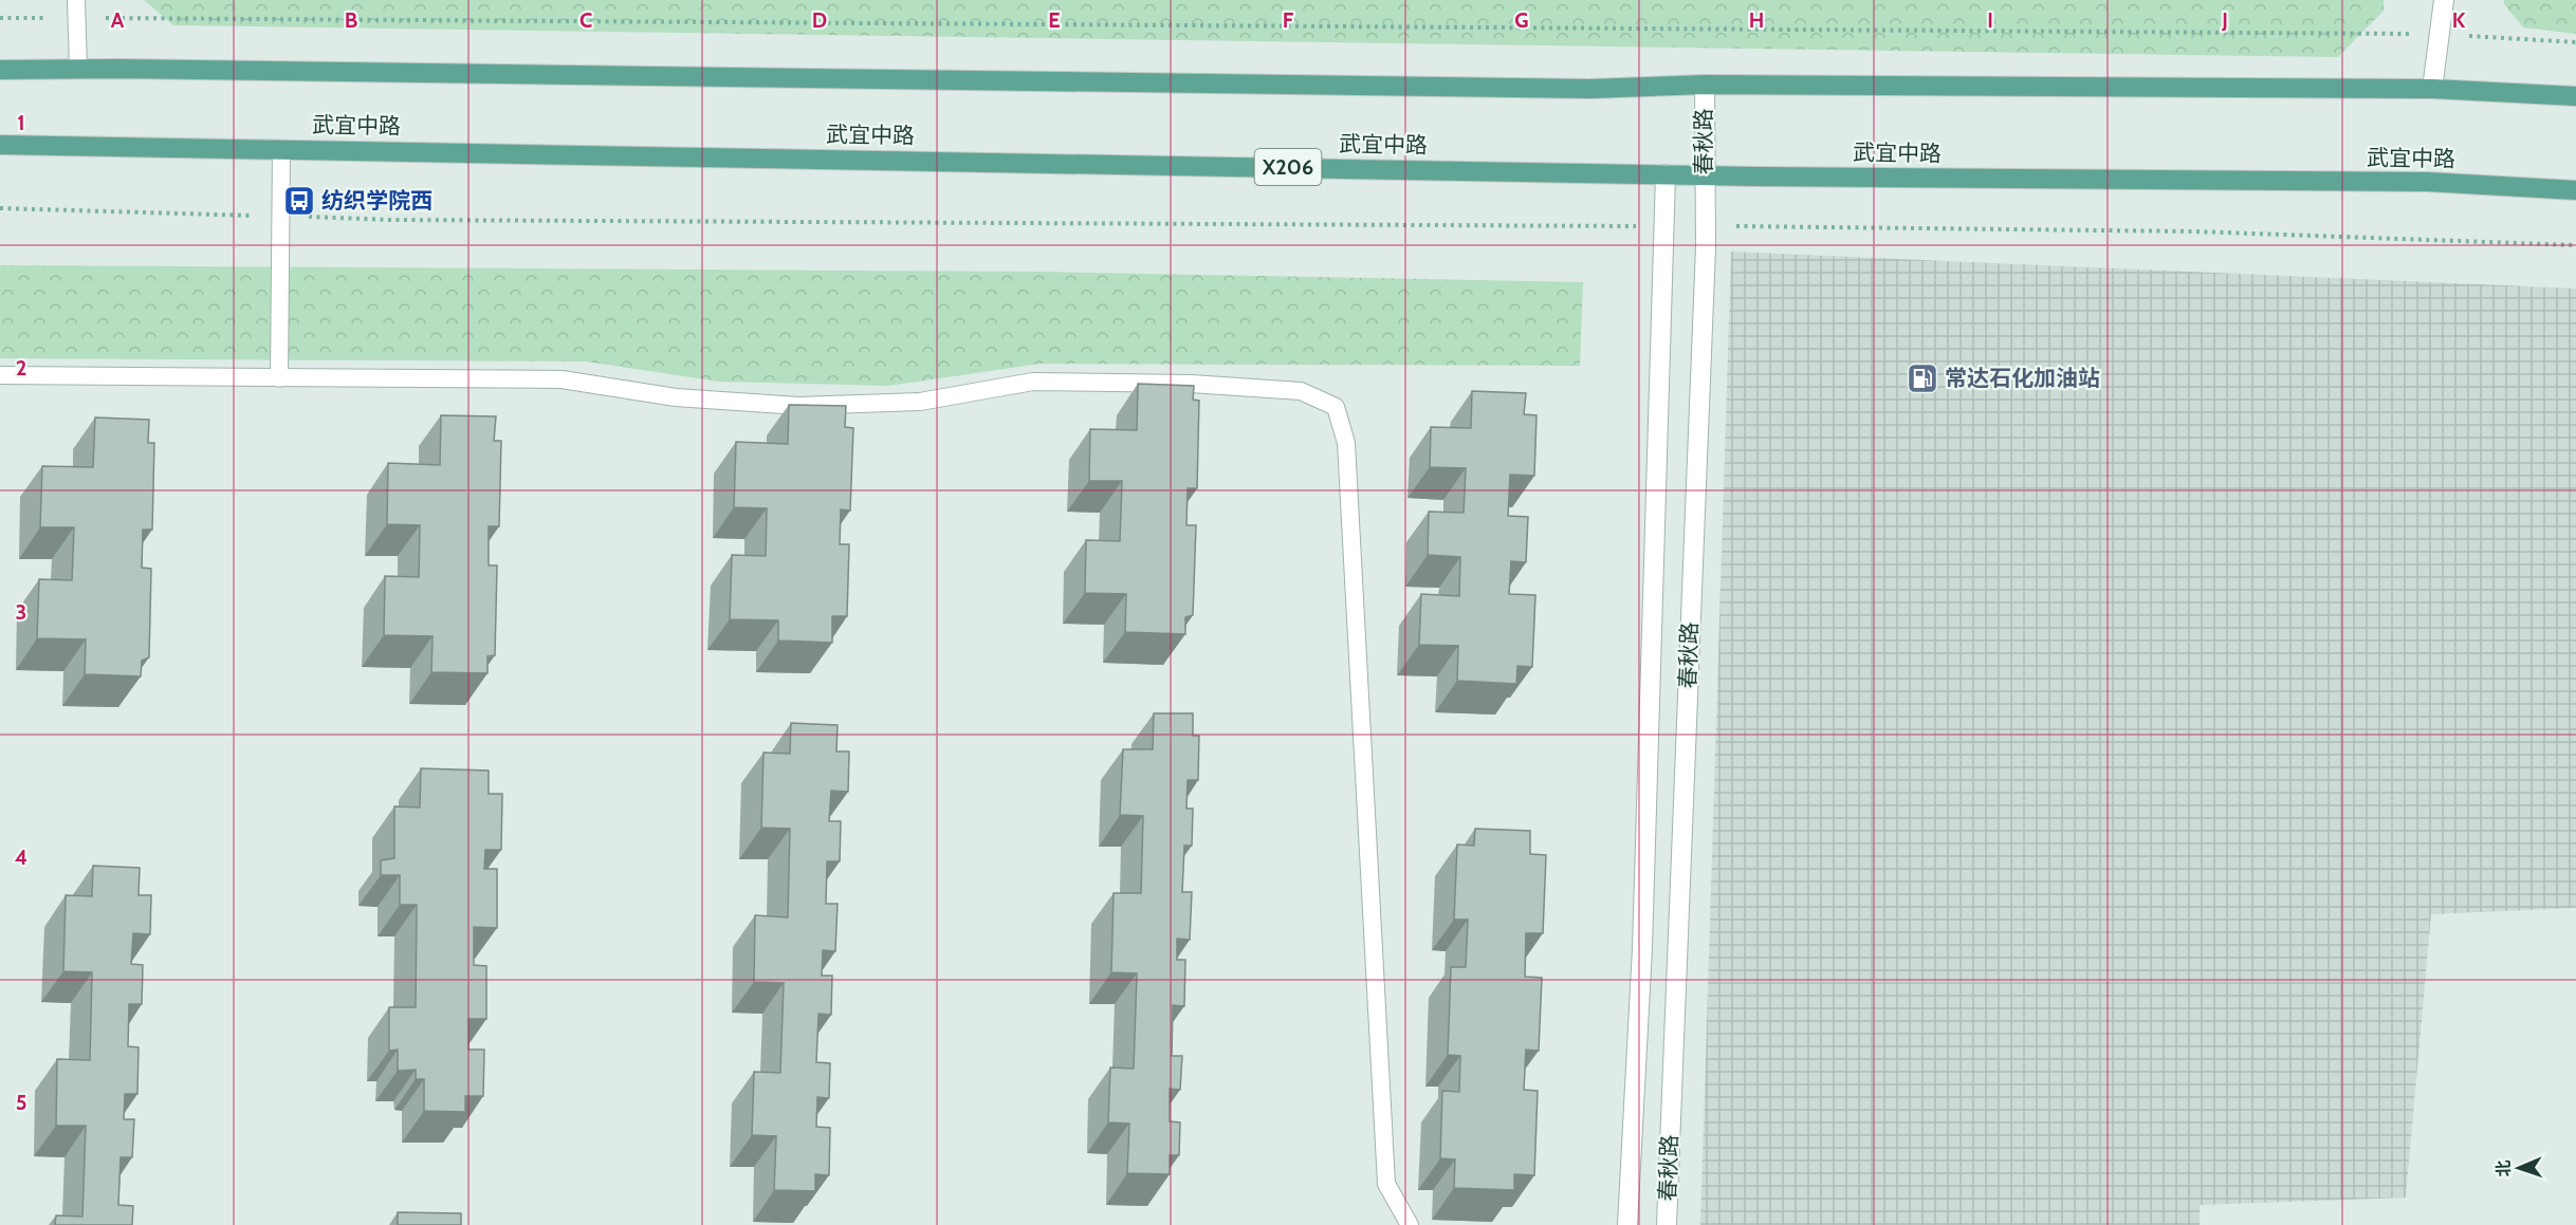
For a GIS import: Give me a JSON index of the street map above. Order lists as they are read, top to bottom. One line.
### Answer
{"streets":{"main road":["武宜中路","X206"],"street":["春秋路"]},"crossings":[["武宜中路","春秋路"]],"places":{"bus stop":["纺织学院西"],"fuel station":["常达石化加油站"]},"north":"left","grid":{"columns":["A","B","C","D","E","F","G","H","I","J","K"],"rows":["1","2","3","4","5"]}}
